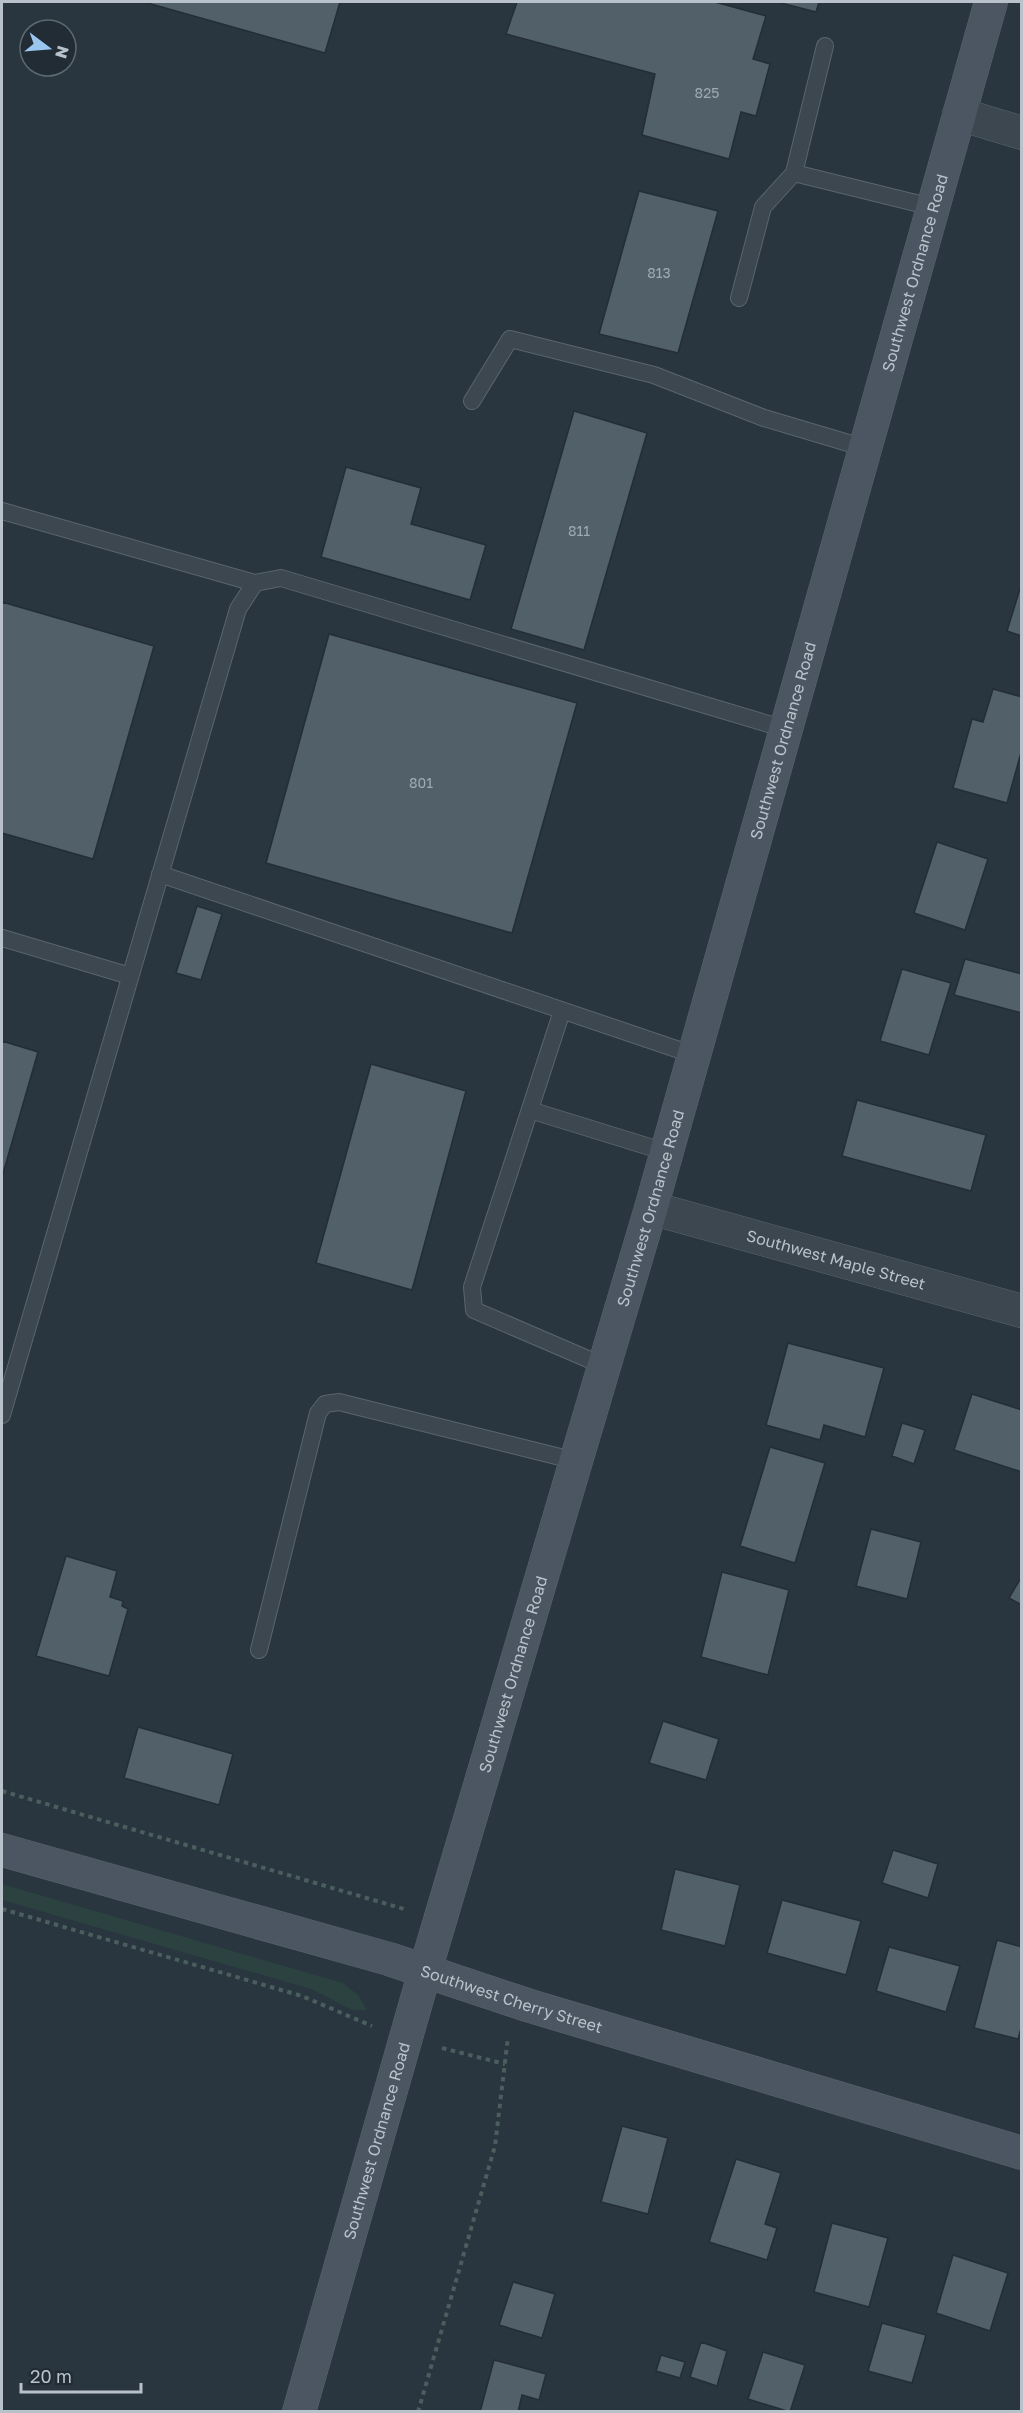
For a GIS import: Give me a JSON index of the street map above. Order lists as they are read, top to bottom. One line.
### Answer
{"streets":{"street":["Southwest Ordnance Road","Southwest Maple Street","Southwest Cherry Street"]},"crossings":[["Southwest Ordnance Road","Southwest Maple Street"],["Southwest Ordnance Road","Southwest Cherry Street"]],"house_numbers":["825","813","811","801"],"scale_bar":"20 m","north":"right"}
